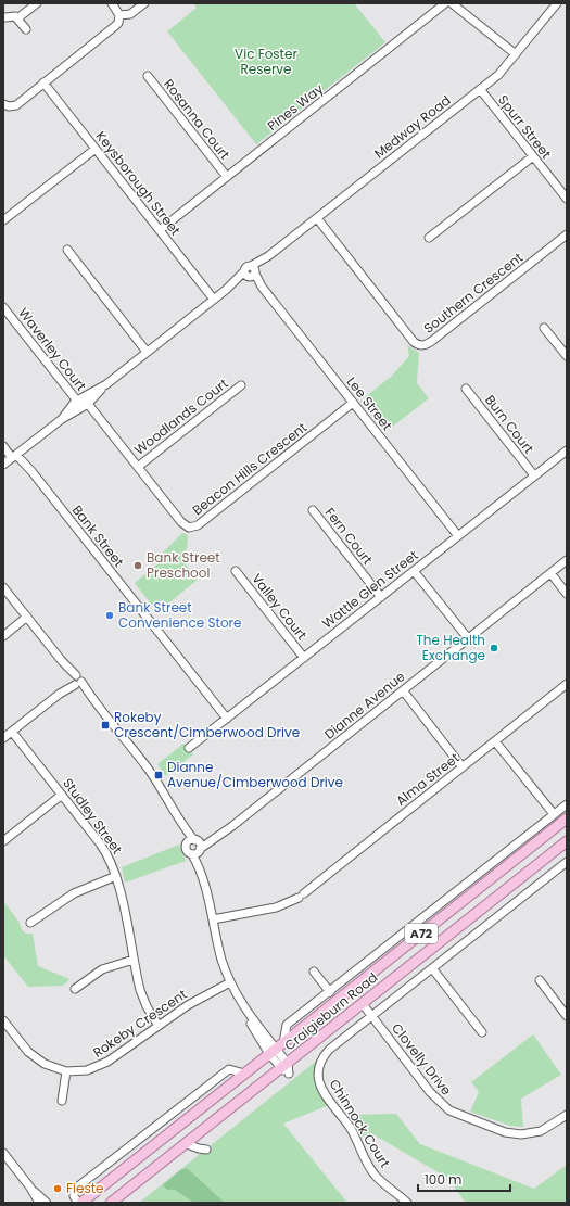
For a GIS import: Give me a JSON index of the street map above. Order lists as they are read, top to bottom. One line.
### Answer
{"streets":{"main road":["A72","Craigieburn Road"],"street":["Pines Way","Rosanna Court","Medway Road","Spurr Street","Keysborough Street","Southern Crescent","Waverley Court","Lee Street","Woodlands Court","Burn Court","Beacon Hills Crescent","Bank Street","Fern Court","Wattle Glen Street","Valley Court","Dianne Avenue","Alma Street","Studley Street","Rokeby Crescent","Clovelly Drive","Chinnock Court"]},"crossings":[["Pines Way","Rosanna Court"],["Pines Way","Keysborough Street"],["Medway Road","Spurr Street"],["Medway Road","Keysborough Street"],["Medway Road","Southern Crescent"],["Medway Road","Waverley Court"],["Medway Road","Lee Street"],["Medway Road","Beacon Hills Crescent"],["Medway Road","Bank Street"],["Waverley Court","Beacon Hills Crescent"],["Lee Street","Beacon Hills Crescent"],["Lee Street","Wattle Glen Street"],["Woodlands Court","Beacon Hills Crescent"],["Burn Court","Wattle Glen Street"],["Bank Street","Wattle Glen Street"],["Fern Court","Wattle Glen Street"],["Wattle Glen Street","Valley Court"],["Studley Street","Rokeby Crescent"],["Craigieburn Road","Clovelly Drive"],["Clovelly Drive","Chinnock Court"]],"parks":["Vic Foster Reserve"],"places":{"other":["Bank Street Preschool","Bank Street Convenience Store","The Health Exchange","Fieste"],"transit":["Rokeby Crescent/Cimberwood Drive","Dianne Avenue/Cimberwood Drive"]},"scale_bar":"100 m"}
